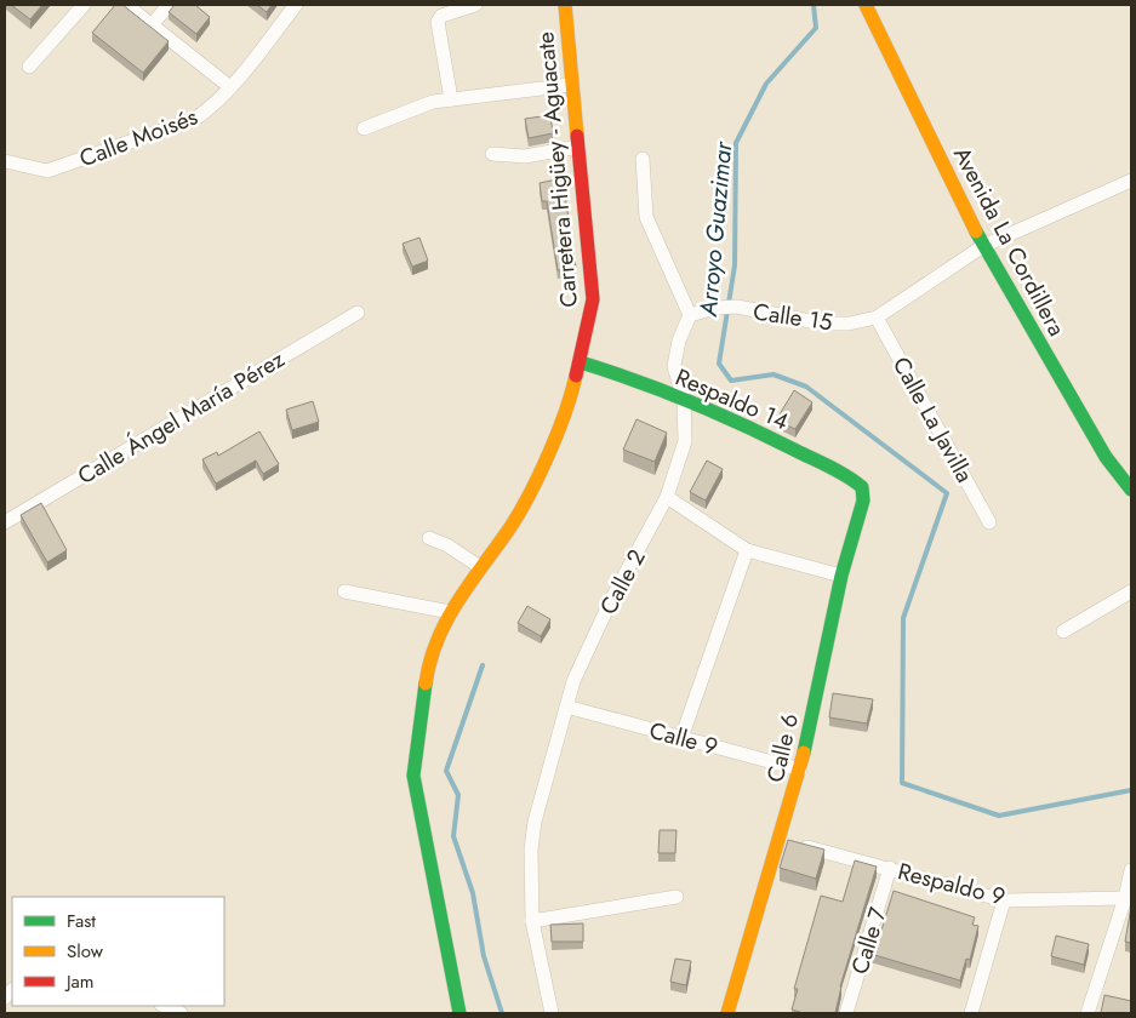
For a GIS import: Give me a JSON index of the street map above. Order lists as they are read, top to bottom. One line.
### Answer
{"streets":{"street":["Calle Moisés","Carretera Higüey - Aguacate","Avenida La Cordillera","Calle 15","Respaldo 14","Calle Ángel María Pérez","Calle La Javilla","Calle 2","Calle 9","Calle 6","Respaldo 9","Calle 7"]},"crossings":[["Carretera Higüey - Aguacate","Respaldo 14"],["Avenida La Cordillera","Calle 15"],["Calle 15","Calle La Javilla"],["Calle 15","Calle 2"],["Respaldo 14","Calle 2"],["Respaldo 14","Calle 6"],["Calle 2","Calle 9"],["Calle 9","Calle 6"],["Calle 6","Respaldo 9"],["Respaldo 9","Calle 7"]],"water":["Arroyo Guazimar"],"legend":["Fast","Slow","Jam"]}
